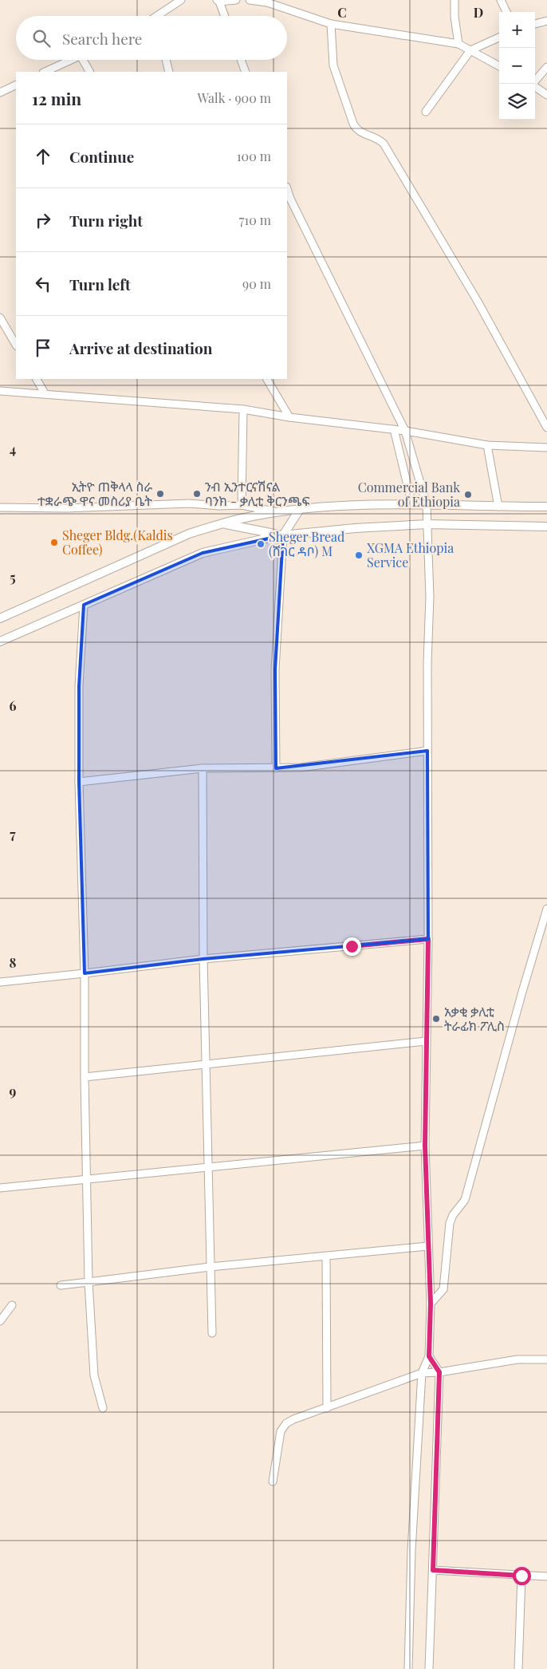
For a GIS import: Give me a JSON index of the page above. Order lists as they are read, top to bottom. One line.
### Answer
{"places":["ኢትዮ ጠቅላላ ስራ ተቋራጭ ዋና መስሪያ ቤት","ንብ ኢንተርናሽናል ባንክ - ቃሊቲ ቅርንጫፍ","Commercial Bank of Ethiopia","Sheger Bldg.(Kaldis Coffee)","Sheger Bread (ሸገር ዳቦ) M","XGMA Ethiopia Service","አቃቂ ቃሊቲ ትራፊክ ፖሊስ"],"page":{"map_buttons":["+","−"],"search":"Search here","heading":["12 min","Walk · 900 m"],"list":[["Continue","100 m"],["Turn right","710 m"],["Turn left","90 m"],"Arrive at destination"]},"grid":{"columns":["C","D"],"rows":["4","5","6","7","8","9"]}}
